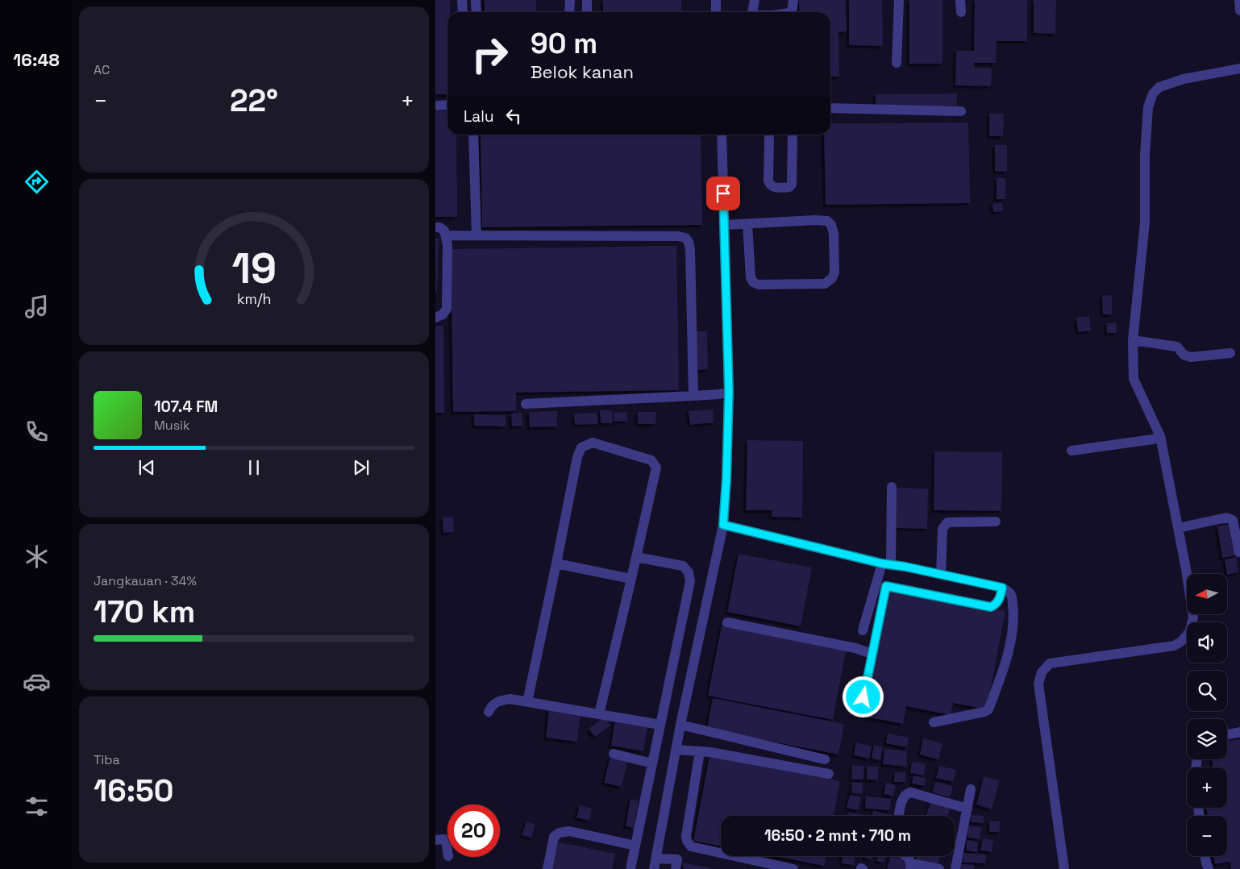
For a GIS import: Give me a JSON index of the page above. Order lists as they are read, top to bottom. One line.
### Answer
{"north":"left","page":{"tabs":"16:48","tile":["AC",["Jangkauan · 34%","170 km"],["Tiba","16:50"]],"turn":["90 m","Belok kanan"],"heat":["−","22°","+"],"then":"Lalu","song":["107.4 FM","Musik"],"map_buttons":["+","−"],"limit":"20","trip":"16:50 · 2 mnt · 710 m","gauge":["19","km/h"]}}
